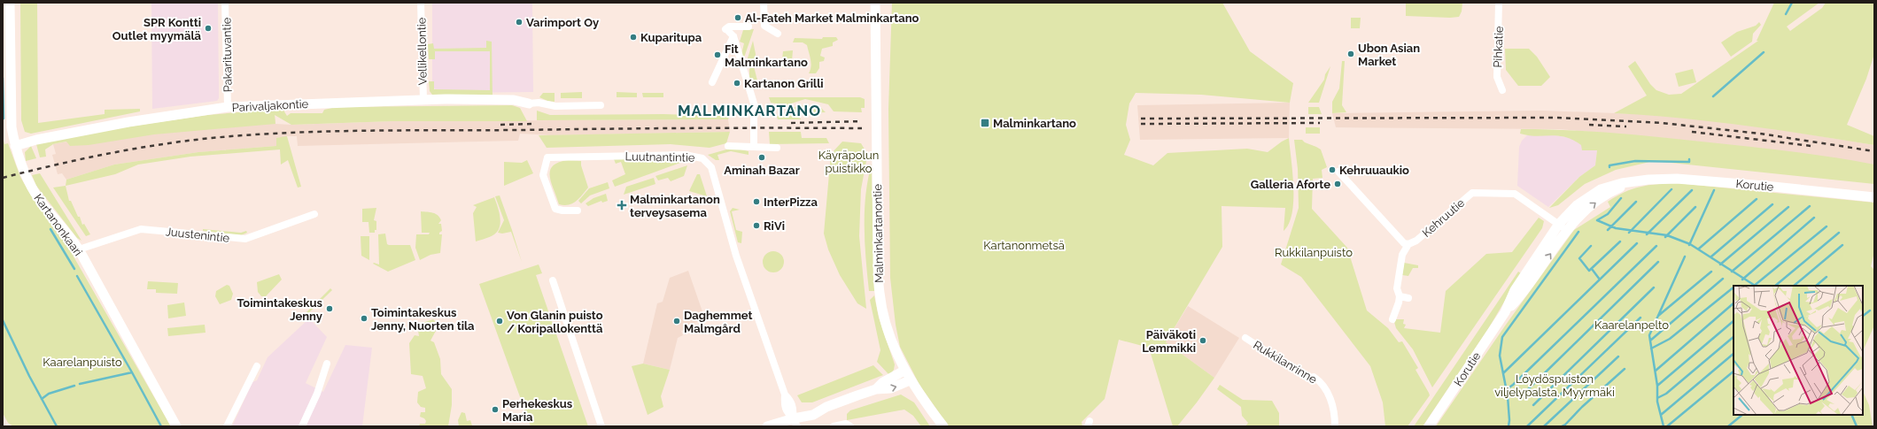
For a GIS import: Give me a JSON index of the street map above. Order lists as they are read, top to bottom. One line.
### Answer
{"streets":{"street":["Pihkatie","Vellikellontie","Pakarituvantie","Parivaljakontie","Luutnantintie","Korutie","Kehruutie","Kartanonkaari","Malminkartanontie","Juustenintie","Rukkilanrinne"]},"crossings":[["Vellikellontie","Parivaljakontie"],["Pakarituvantie","Parivaljakontie"],["Parivaljakontie","Kartanonkaari"],["Korutie","Kehruutie"],["Kartanonkaari","Juustenintie"]],"districts":["MALMINKARTANO"],"parks":["Käyräpolun puistikko","Kartanonmetsä","Rukkilanpuisto","Kaarelanpelto","Kaarelanpuisto","Löydöspuiston viljelypalsta, Myyrmäki"],"places":{"other":["Al-Fateh Market Malminkartano","Varimport Oy","SPR Kontti Outlet myymälä","Kuparitupa","Ubon Asian Market","Fit Malminkartano","Kartanon Grilli","Aminah Bazar","Kehruuaukio","Galleria Aforte","InterPizza","RiVi","Toimintakeskus Jenny","Toimintakeskus Jenny, Nuorten tila","Von Glanin puisto / Koripallokenttä","Daghemmet Malmgård","Päiväkoti Lemmikki","Perhekeskus Maria"],"transit":["Malminkartano"],"health":["Malminkartanon terveysasema"]}}
